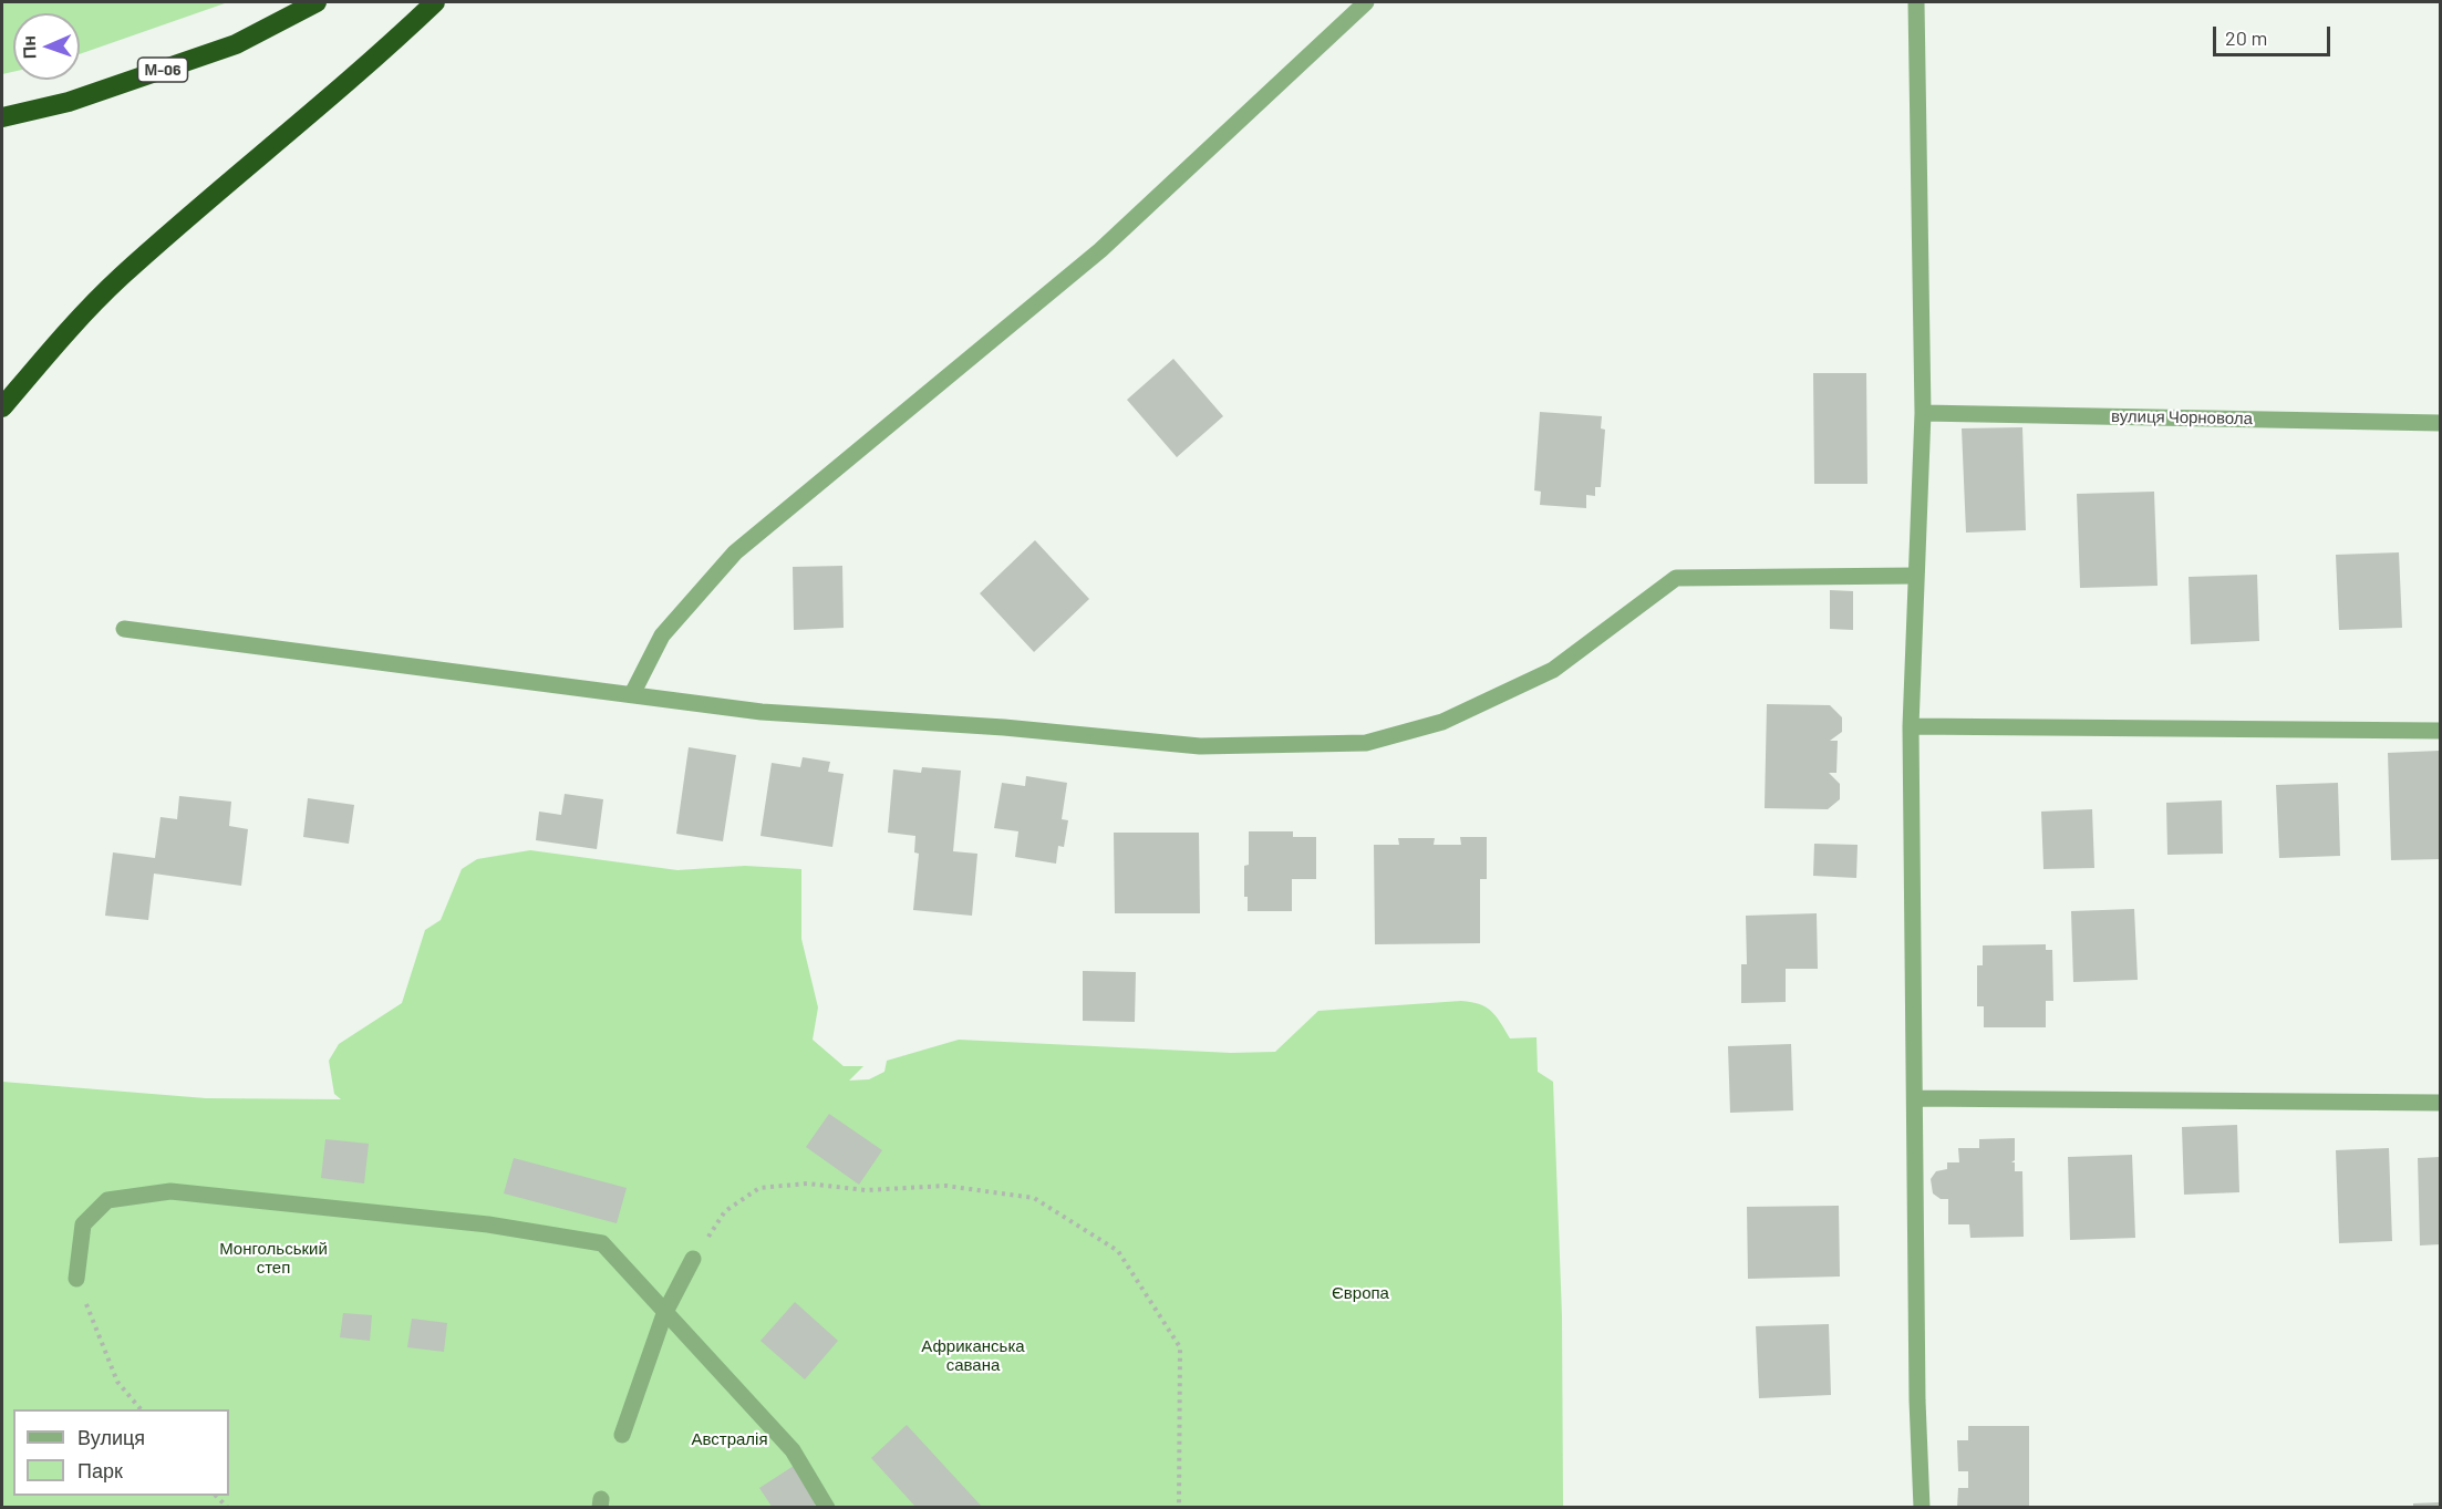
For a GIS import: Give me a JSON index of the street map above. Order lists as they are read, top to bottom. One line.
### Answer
{"streets":{"highway":["М-06"],"street":["вулиця Чорновола"]},"parks":["Монгольський степ","Європа","Африканська савана","Австралія"],"legend":["Вулиця","Парк"],"scale_bar":"20 m","north":"left"}
